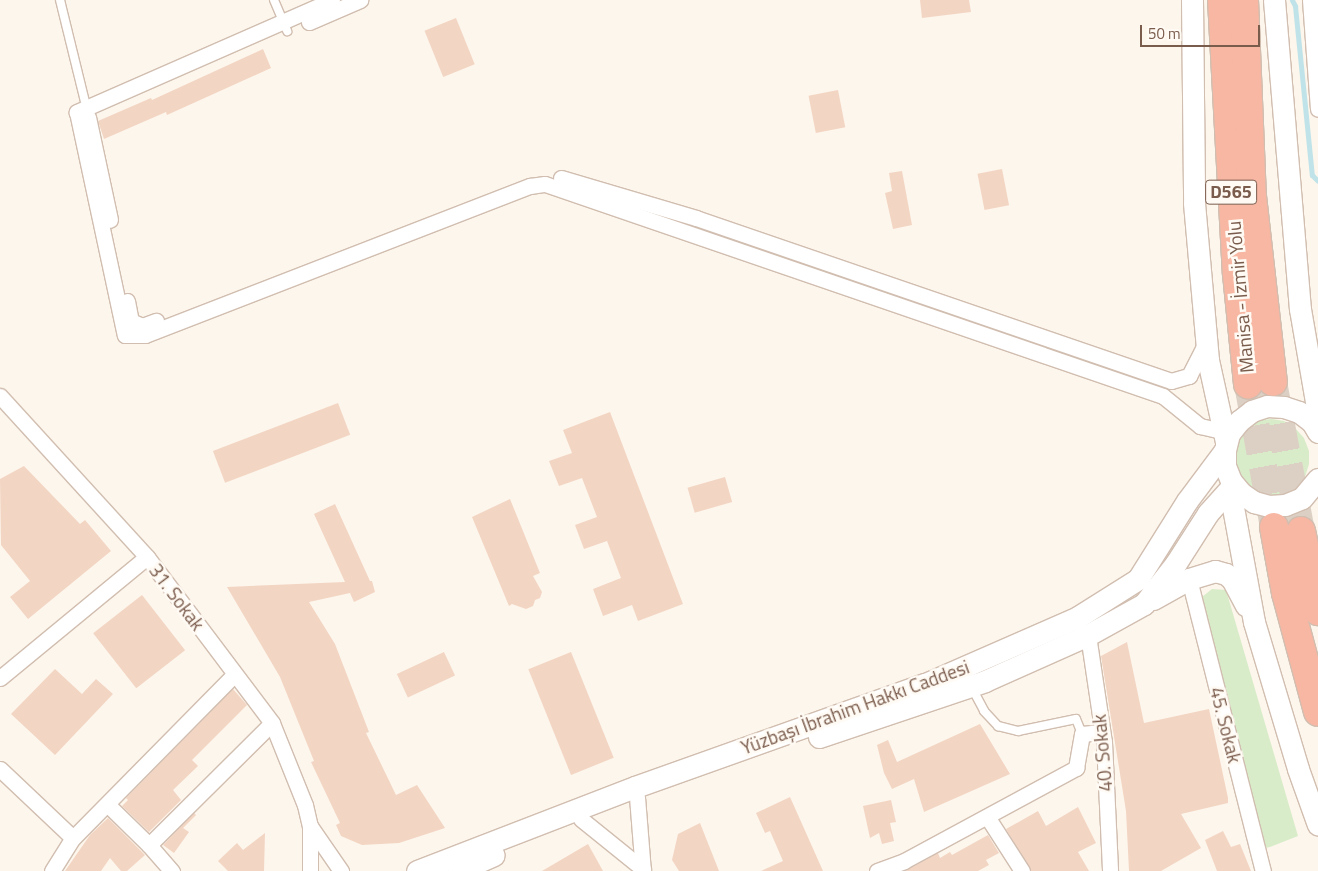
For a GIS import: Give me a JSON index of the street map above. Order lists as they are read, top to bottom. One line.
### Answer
{"streets":{"highway":["D565","Manisa - İzmir Yolu"],"main road":["Yüzbaşı İbrahim Hakkı Caddesi"],"street":["31. Sokak","45. Sokak","40. Sokak"]},"crossings":[["Yüzbaşı İbrahim Hakkı Caddesi","40. Sokak"]],"scale_bar":"50 m"}
